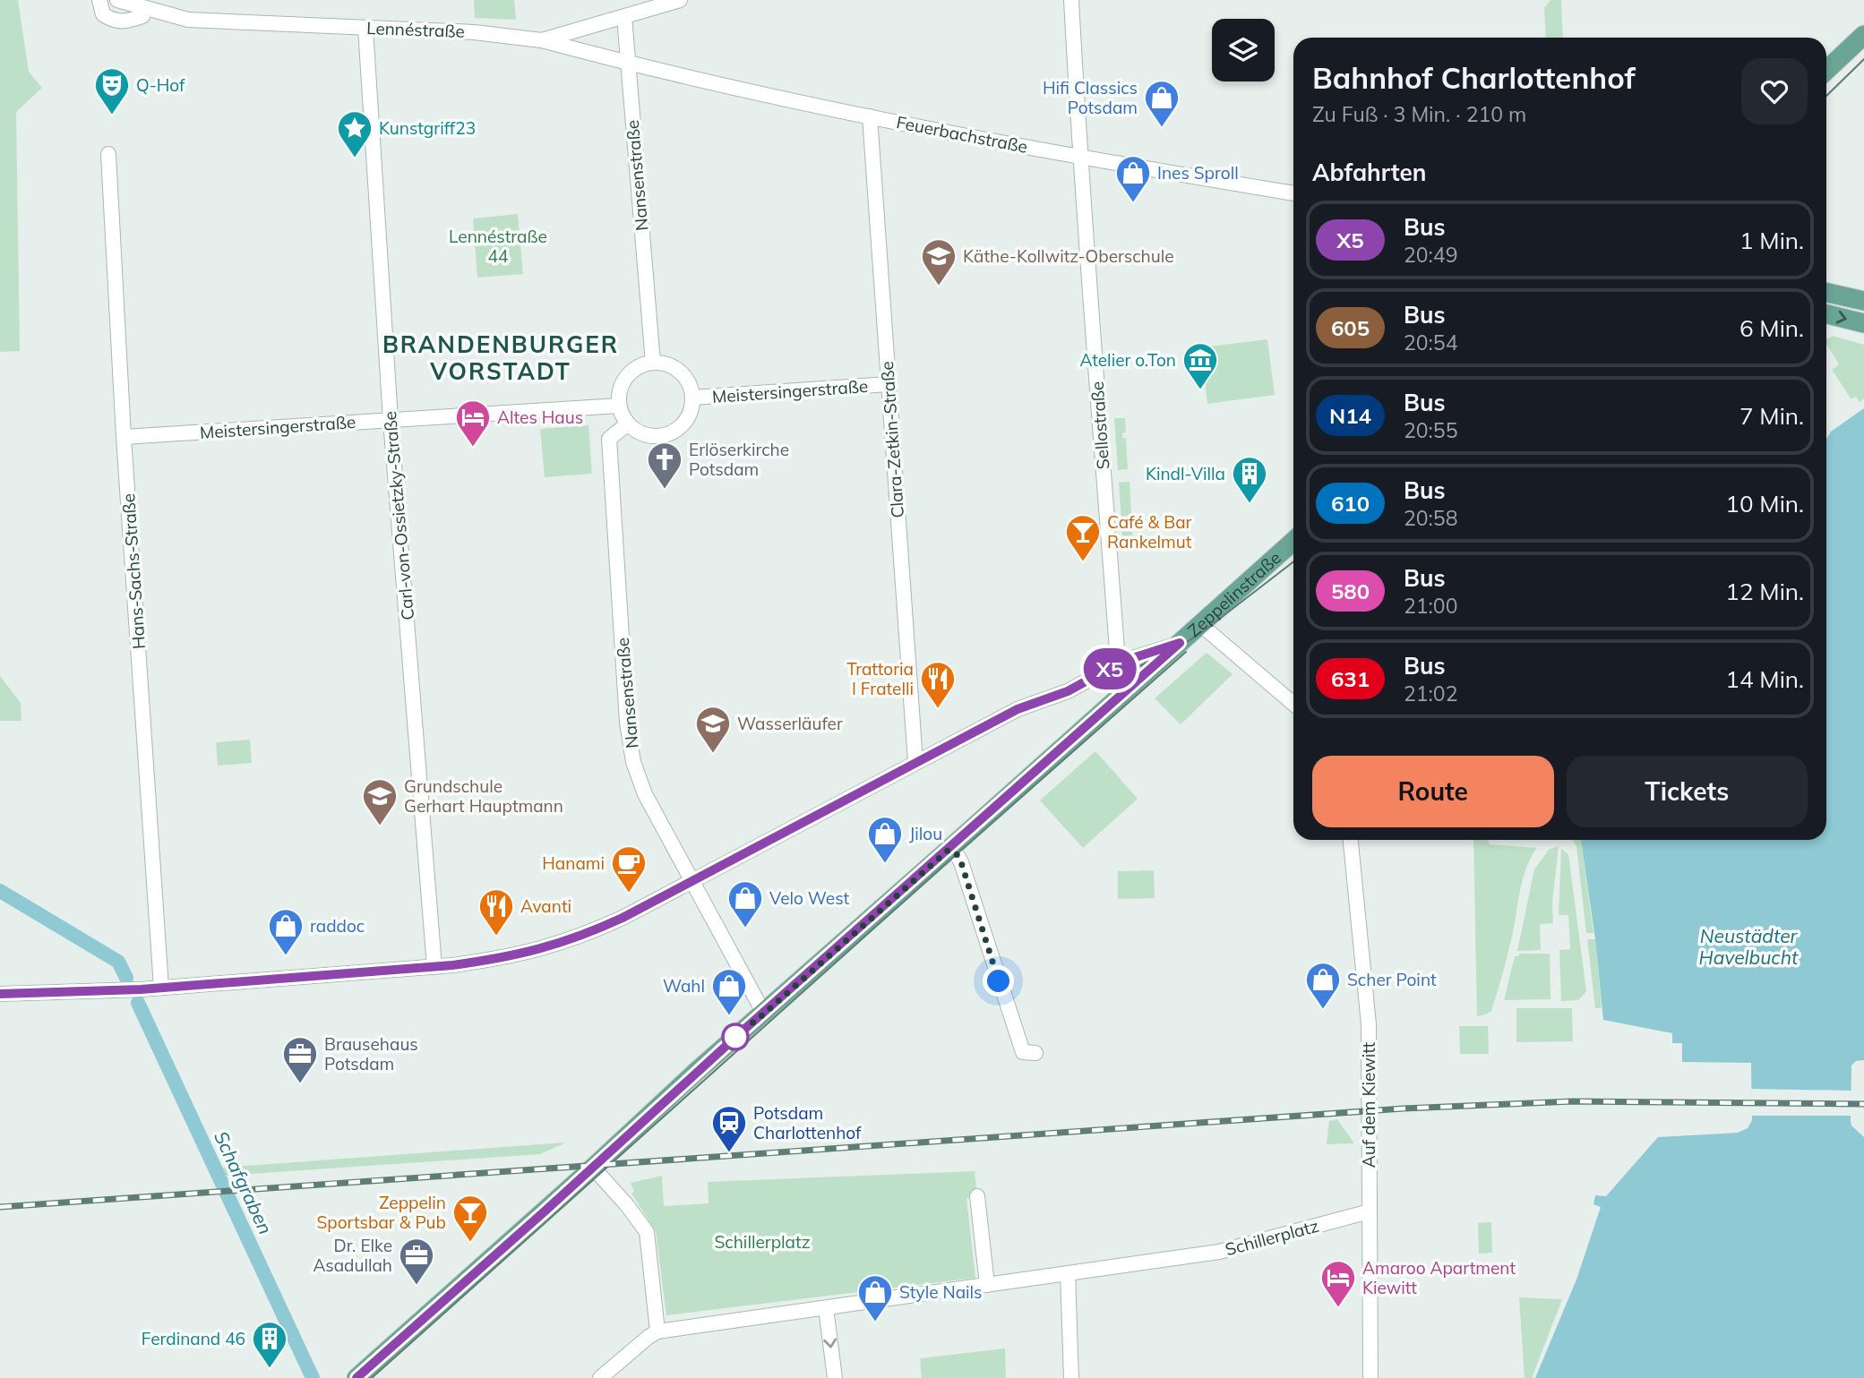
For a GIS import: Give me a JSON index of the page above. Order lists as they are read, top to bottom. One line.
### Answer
{"streets":{"main road":["Zeppelinstraße"],"street":["Lennéstraße","Feuerbachstraße","Nansenstraße","Meistersingerstraße","Sellostraße","Clara-Zetkin-Straße","Carl-von-Ossietzky-Straße","Hans-Sachs-Straße","Auf dem Kiewitt","Schillerplatz"]},"crossings":[["Lennéstraße","Feuerbachstraße"],["Lennéstraße","Carl-von-Ossietzky-Straße"],["Feuerbachstraße","Nansenstraße"],["Feuerbachstraße","Sellostraße"],["Feuerbachstraße","Clara-Zetkin-Straße"],["Nansenstraße","Meistersingerstraße"],["Nansenstraße","Zeppelinstraße"],["Meistersingerstraße","Clara-Zetkin-Straße"],["Meistersingerstraße","Carl-von-Ossietzky-Straße"],["Meistersingerstraße","Hans-Sachs-Straße"],["Auf dem Kiewitt","Schillerplatz"]],"districts":["BRANDENBURGER VORSTADT"],"water":["Neustädter Havelbucht","Schafgraben"],"parks":["Lennéstraße 44","Schillerplatz"],"places":{"theatre":["Q-Hof"],"shop":["Hifi Classics Potsdam","Ines Sproll","Jilou","Velo West","raddoc","Scher Point","Wahl","Style Nails"],"place":["Kunstgriff23"],"school or university":["Käthe-Kollwitz-Oberschule","Wasserläufer","Grundschule Gerhart Hauptmann"],"museum":["Atelier o.Ton"],"hotel":["Altes Haus","Amaroo Apartment Kiewitt"],"church":["Erlöserkirche Potsdam"],"building":["Kindl-Villa","Ferdinand 46"],"bar":["Café & Bar Rankelmut","Zeppelin Sportsbar & Pub"],"restaurant":["Trattoria I Fratelli","Avanti"],"cafe":["Hanami"],"office":["Brausehaus Potsdam","Dr. Elke Asadullah"],"station":["Potsdam Charlottenhof"]},"lines":["bus line X5"],"page":{"on_map":"X5","heading":[["Bahnhof Charlottenhof","Zu Fuß · 3 Min. · 210 m"],"Abfahrten"],"list":[{"mark":"X5","name":"Bus","note":"20:49","value":"1 Min."},{"mark":"605","name":"Bus","note":"20:54","value":"6 Min."},{"mark":"N14","name":"Bus","note":"20:55","value":"7 Min."},{"mark":"610","name":"Bus","note":"20:58","value":"10 Min."},{"mark":"580","name":"Bus","note":"21:00","value":"12 Min."},{"mark":"631","name":"Bus","note":"21:02","value":"14 Min."}],"buttons":["Route","Tickets"]}}
